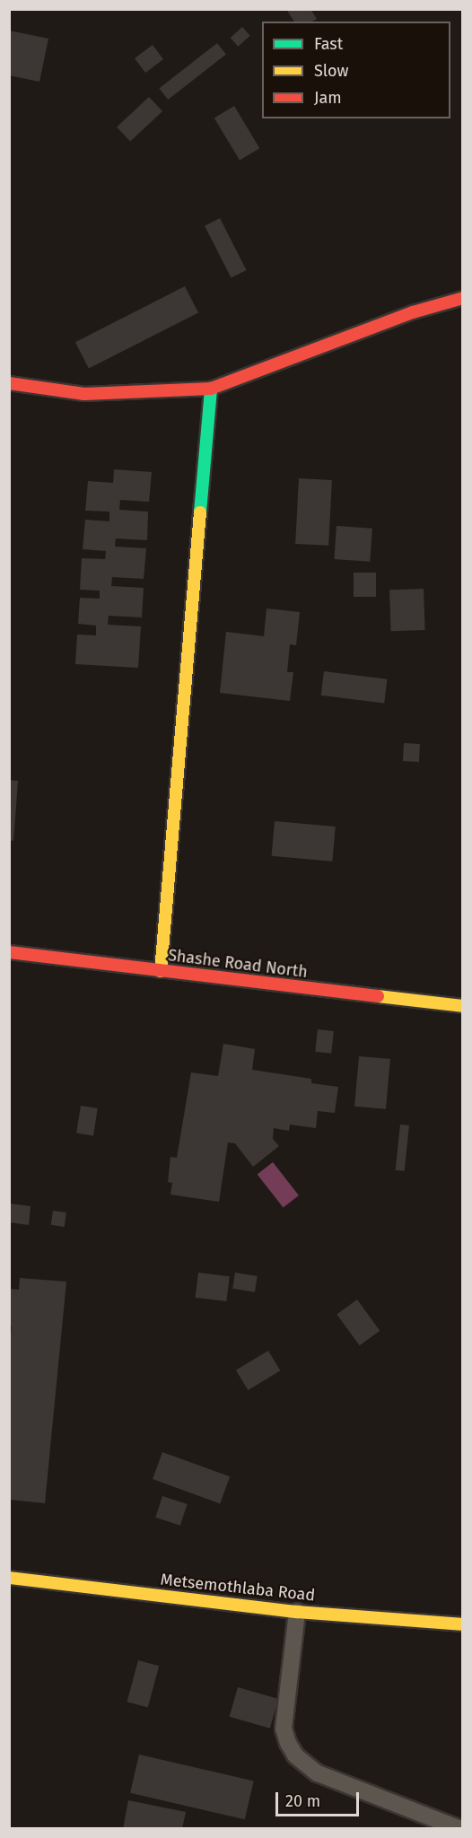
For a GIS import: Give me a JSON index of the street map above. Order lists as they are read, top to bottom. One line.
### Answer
{"streets":{"street":["Shashe Road North","Metsemothlaba Road"]},"legend":["Fast","Slow","Jam"],"scale_bar":"20 m"}
